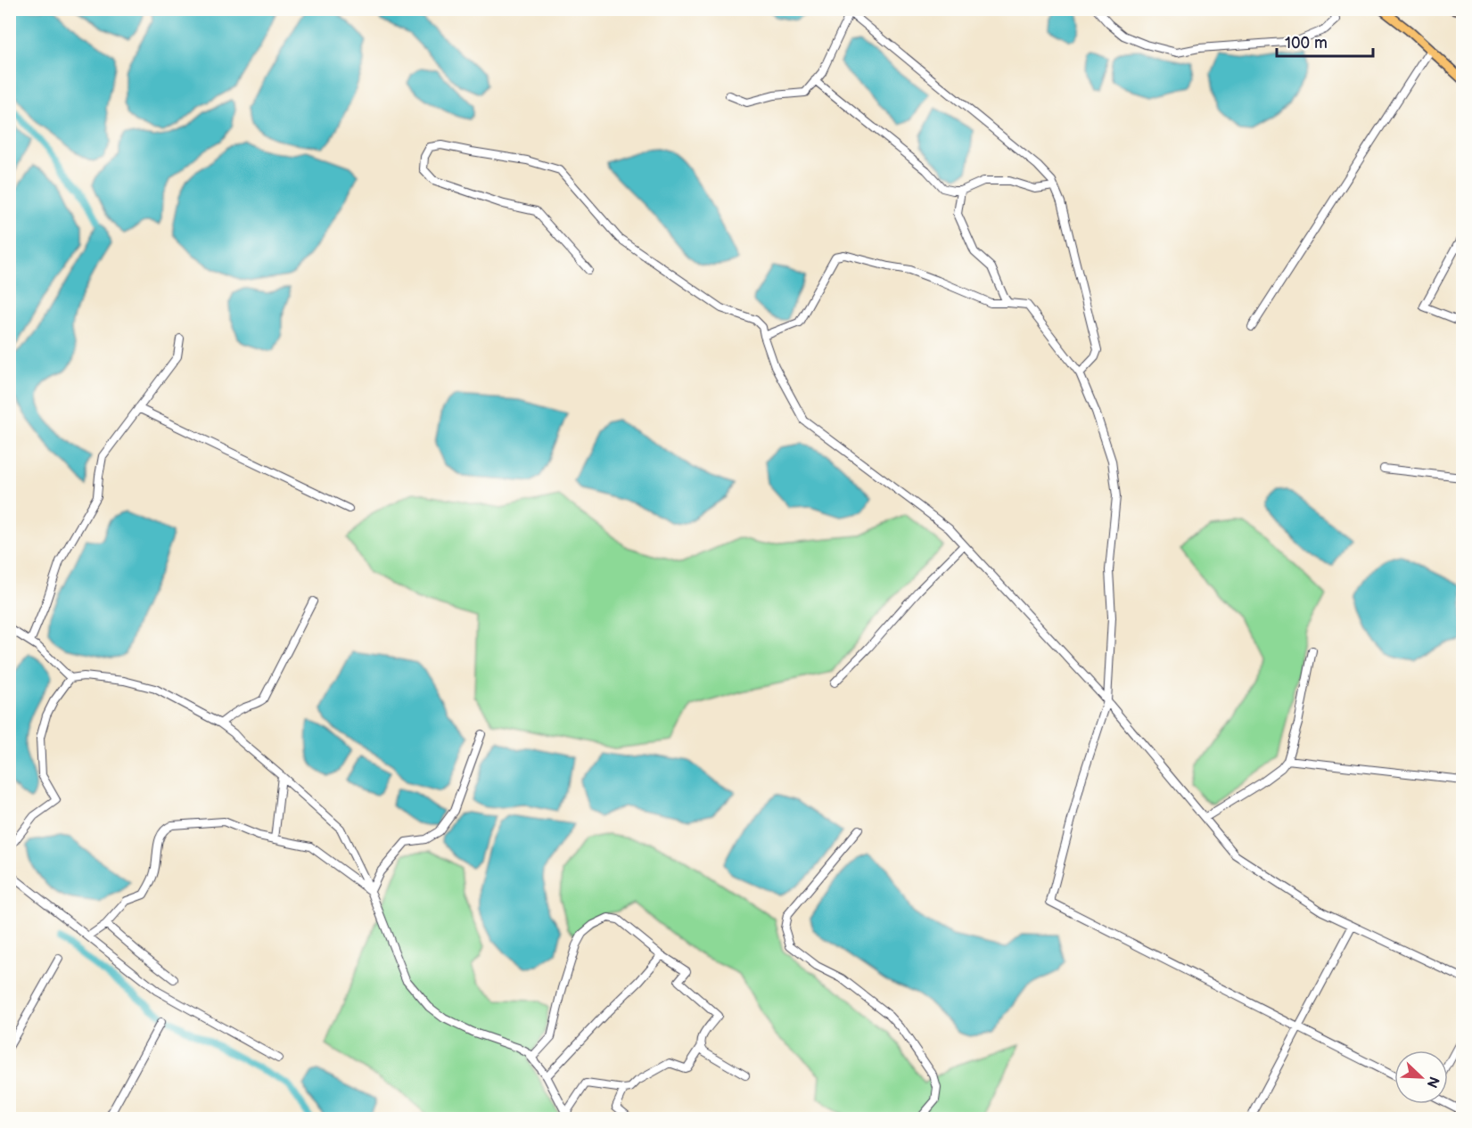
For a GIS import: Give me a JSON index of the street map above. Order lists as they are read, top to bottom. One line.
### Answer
{"scale_bar":"100 m","north":"bottom right"}
